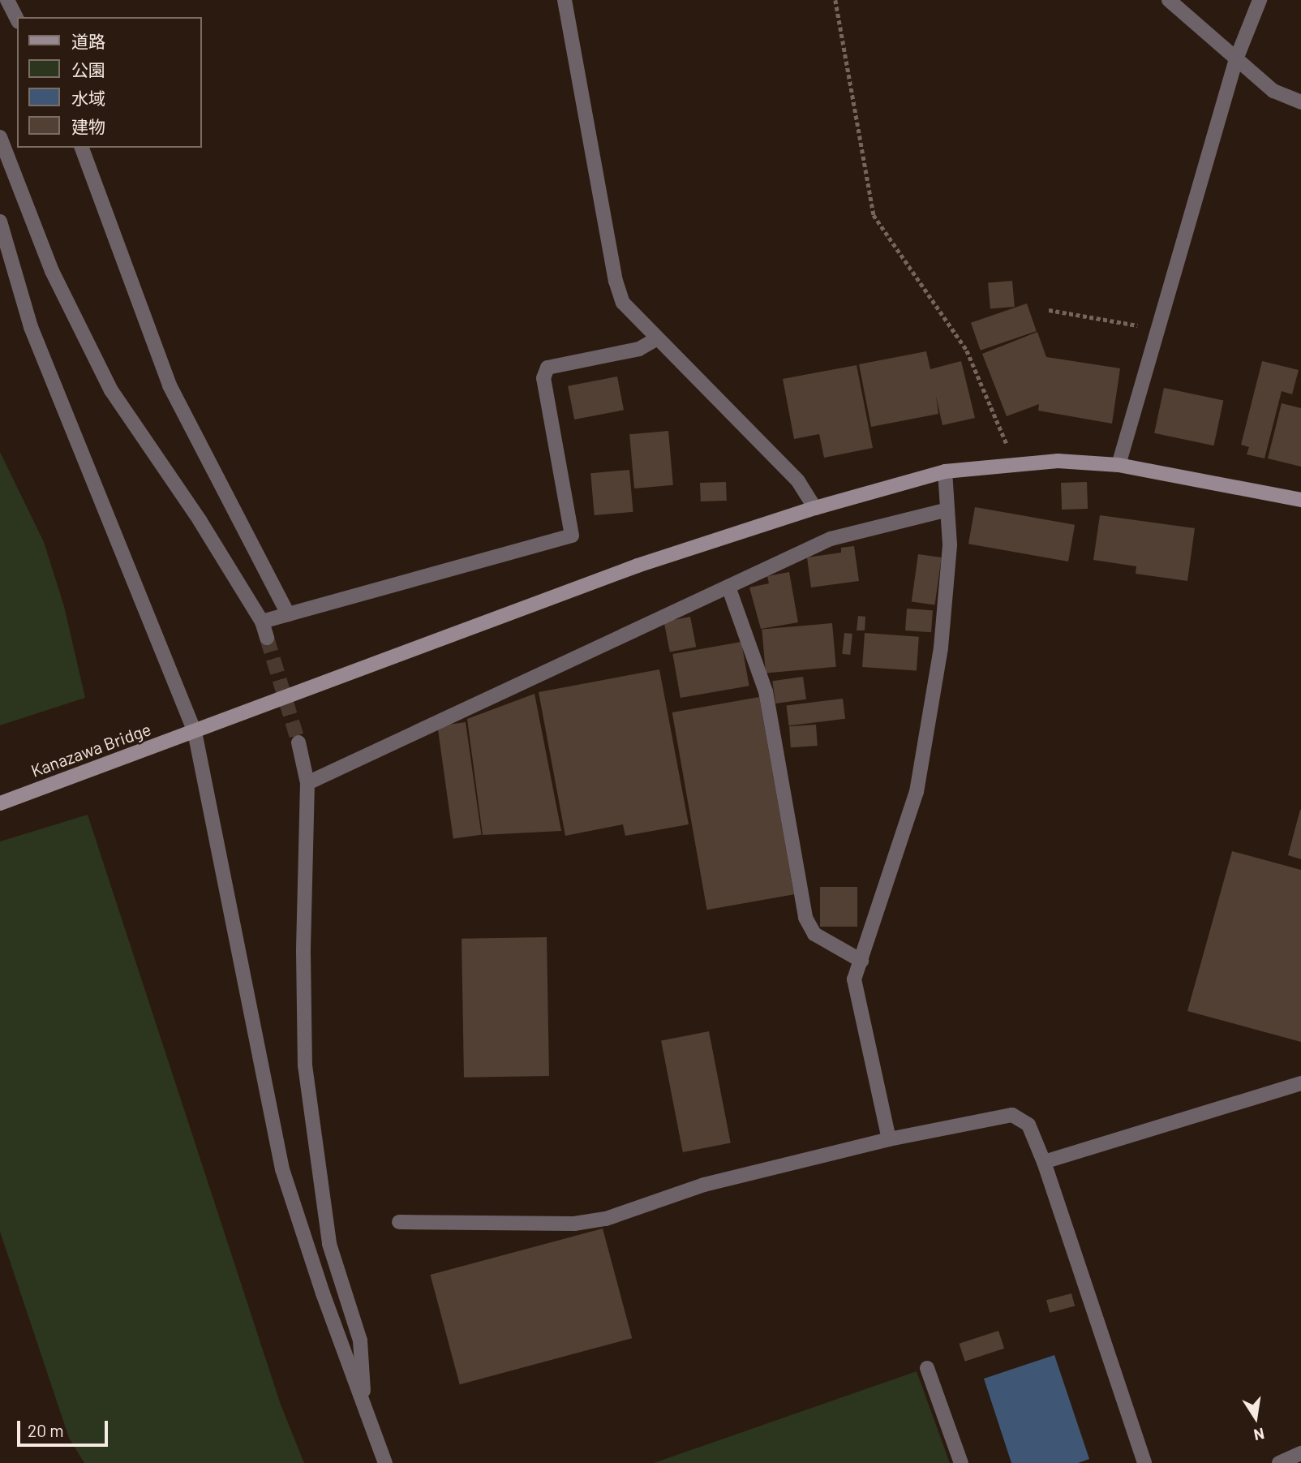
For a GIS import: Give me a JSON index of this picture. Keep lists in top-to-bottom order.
{
  "streets": {
    "main road": ["Kanazawa Bridge"]
  },
  "legend": [
    "道路",
    "公園",
    "水域",
    "建物"
  ],
  "scale_bar": "20 m",
  "north": "bottom"
}
